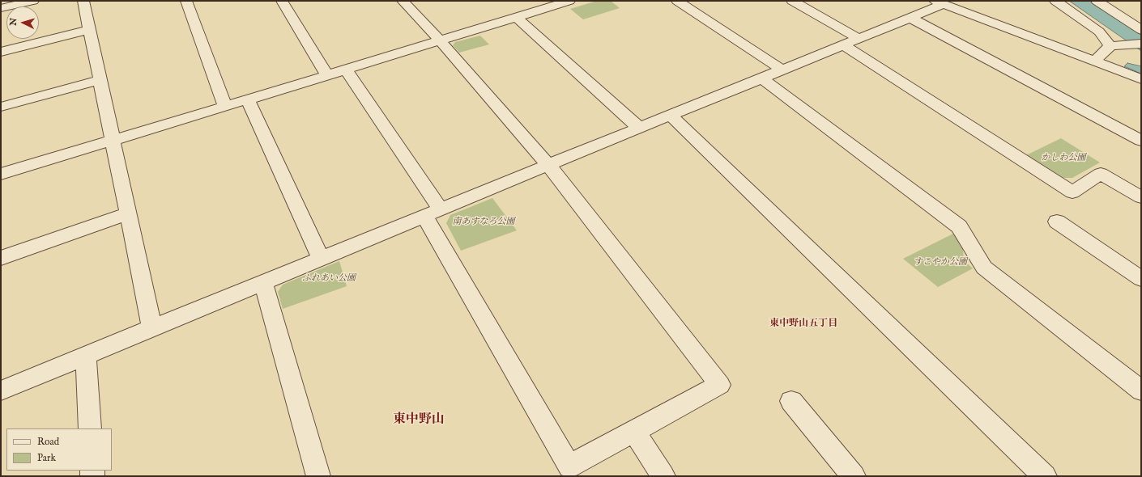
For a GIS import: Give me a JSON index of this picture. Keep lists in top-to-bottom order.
{
  "districts": ["東中野山五丁目", "東中野山"],
  "parks": [
    "かしわ公園",
    "南あすなろ公園",
    "すこやか公園",
    "ふれあい公園"
  ],
  "legend": ["Road", "Park"],
  "north": "left"
}
